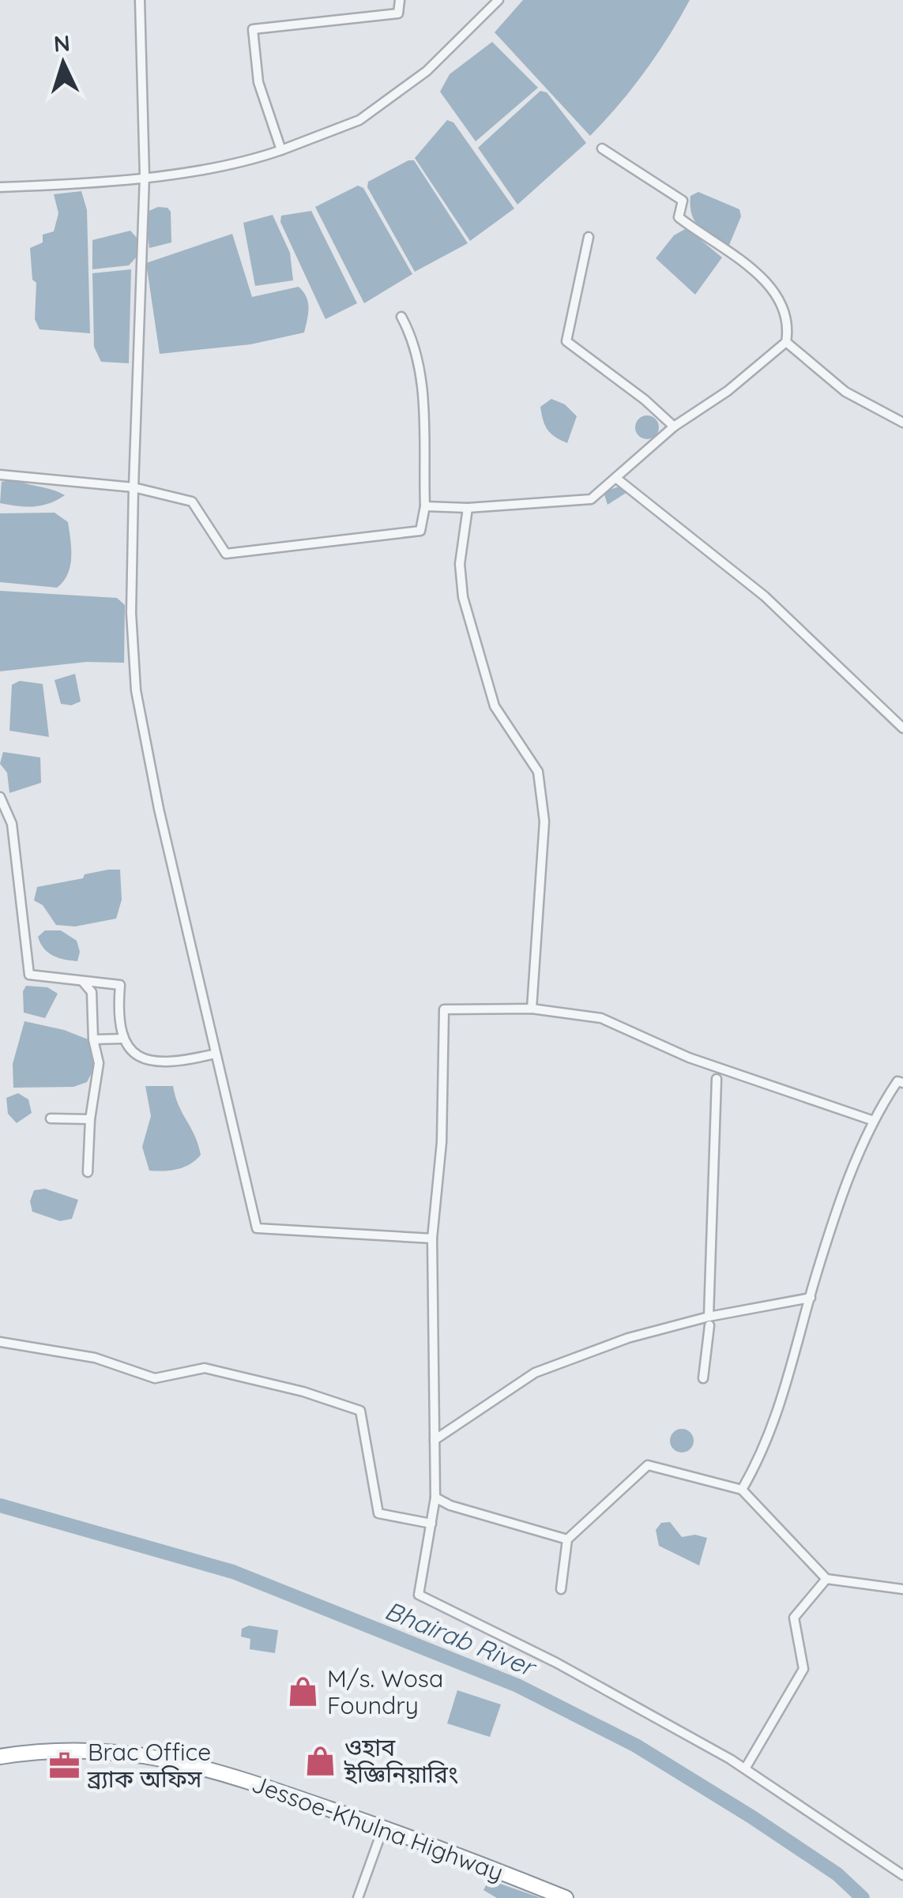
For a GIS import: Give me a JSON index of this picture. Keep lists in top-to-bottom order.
{
  "streets": {
    "highway": ["Jessoe-Khulna Highway"]
  },
  "water": ["Bhairab River"],
  "places": {
    "shop": ["M/s. Wosa Foundry", "ওহাব ইজ্ঞিনিয়ারিং"],
    "office": ["Brac Office ব্র্যাক অফিস"]
  },
  "north": "top"
}
